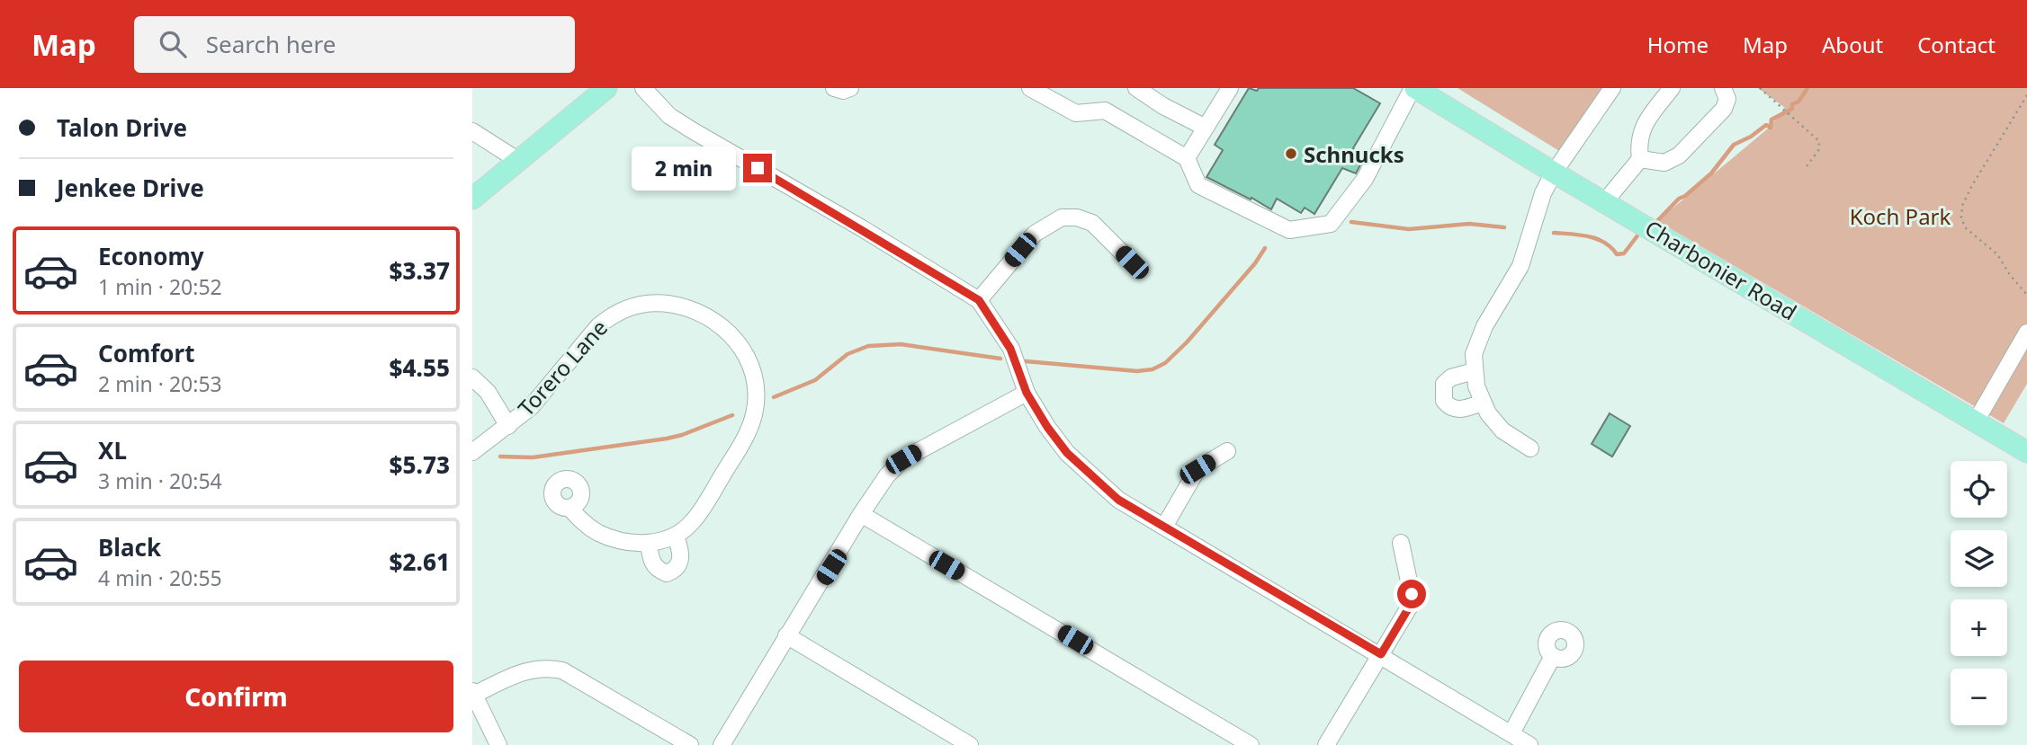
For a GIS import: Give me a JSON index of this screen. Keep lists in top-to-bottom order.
{
  "streets": {
    "main road": ["Charbonier Road"],
    "street": ["Torero Lane"]
  },
  "parks": ["Koch Park"],
  "places": ["Schnucks"],
  "page": {
    "header": "Map",
    "search": "Search here",
    "nav": [
      "Home",
      "Map",
      "About",
      "Contact"
    ],
    "banner": ["Talon Drive", "Jenkee Drive"],
    "bubble": "2 min",
    "list": [
      {
        "name": "Economy",
        "note": "1 min · 20:52",
        "value": "$3.37"
      },
      {
        "name": "Comfort",
        "note": "2 min · 20:53",
        "value": "$4.55"
      },
      {
        "name": "XL",
        "note": "3 min · 20:54",
        "value": "$5.73"
      },
      {
        "name": "Black",
        "note": "4 min · 20:55",
        "value": "$2.61"
      }
    ],
    "map_buttons": ["+", "−"],
    "buttons": "Confirm"
  }
}
